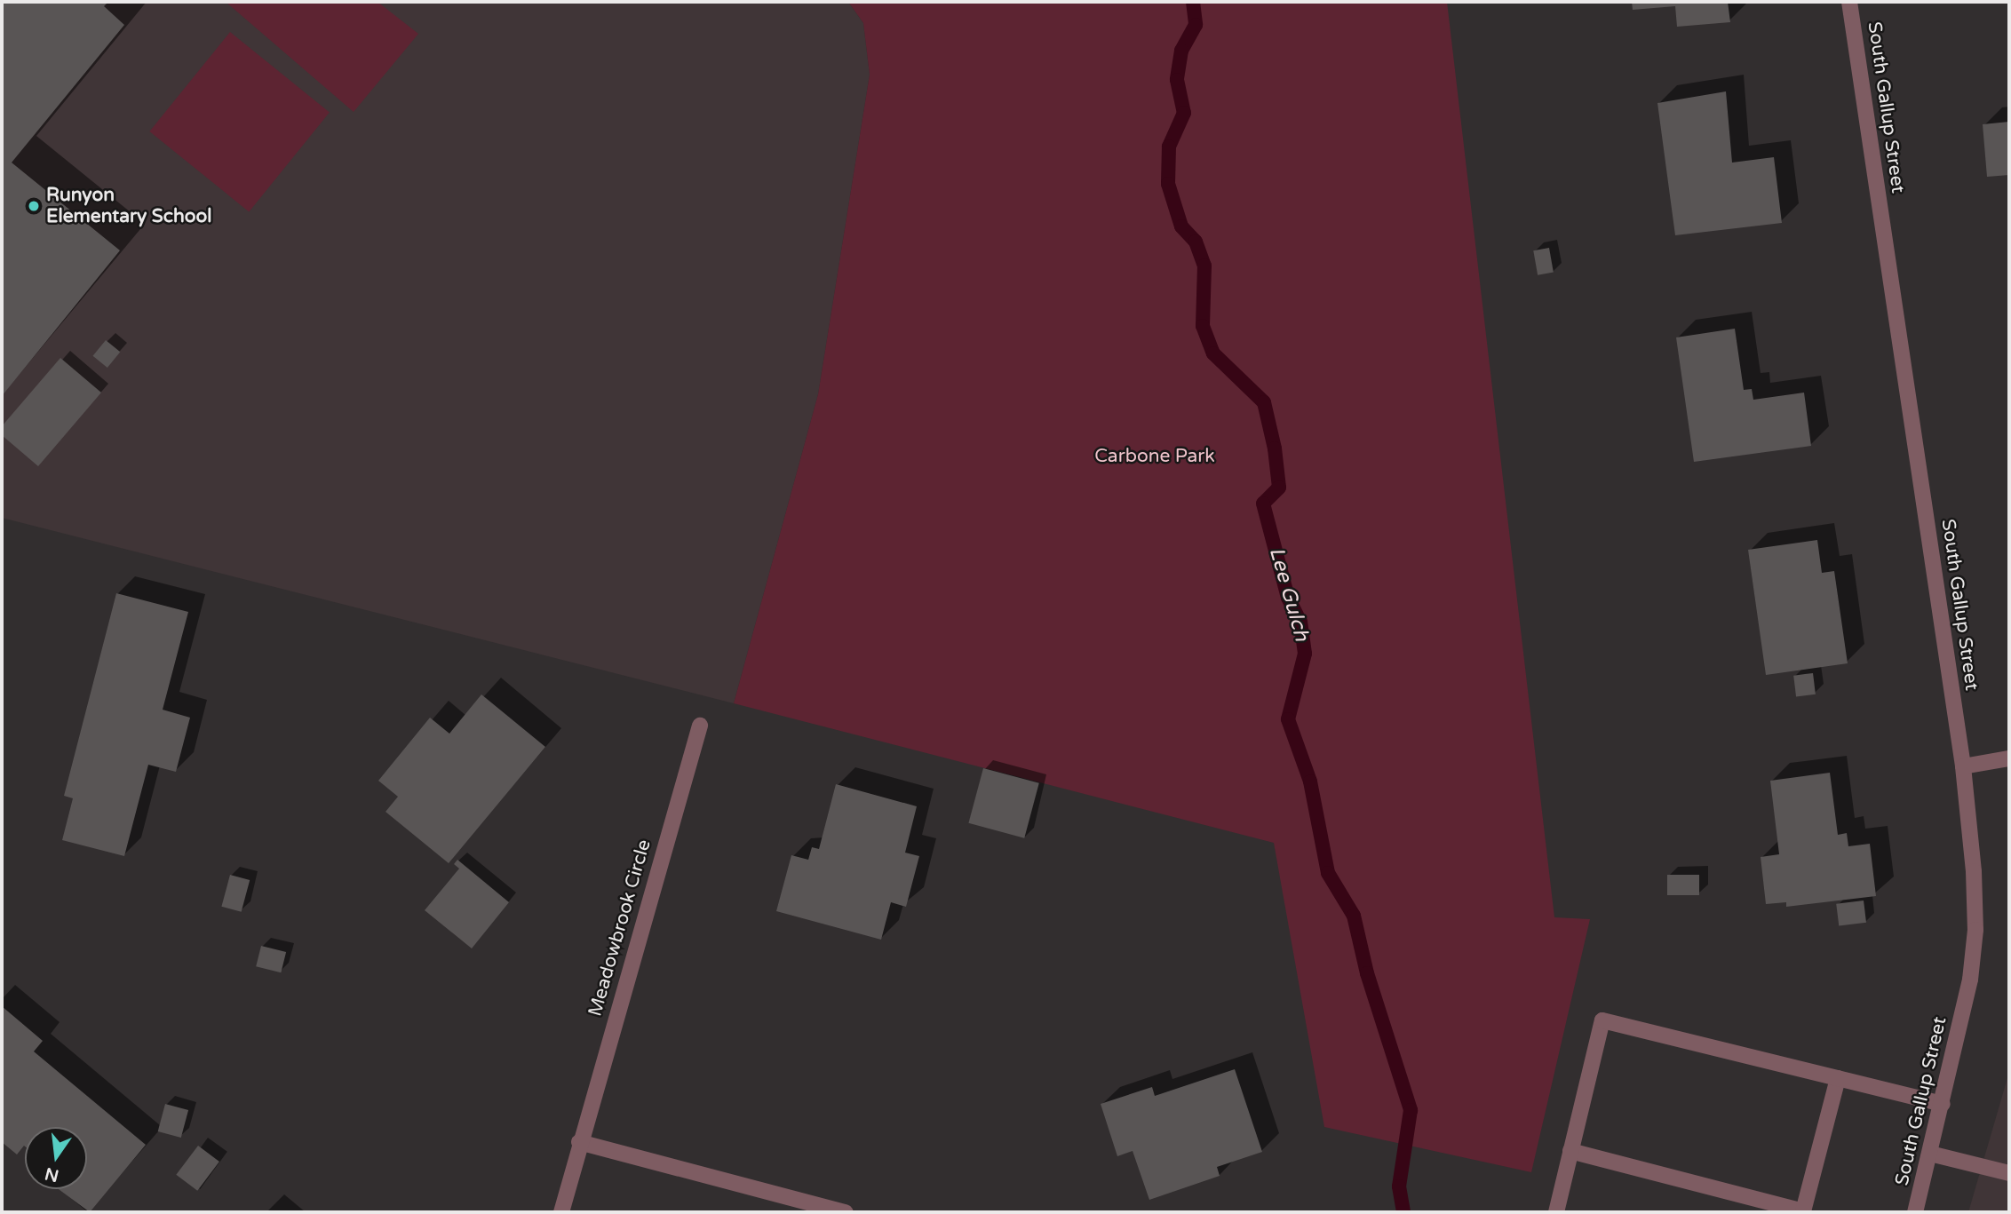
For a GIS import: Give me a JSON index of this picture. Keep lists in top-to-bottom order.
{
  "streets": {
    "street": ["South Gallup Street", "Meadowbrook Circle"]
  },
  "water": ["Lee Gulch"],
  "parks": ["Carbone Park"],
  "places": ["Runyon Elementary School"],
  "north": "bottom"
}
